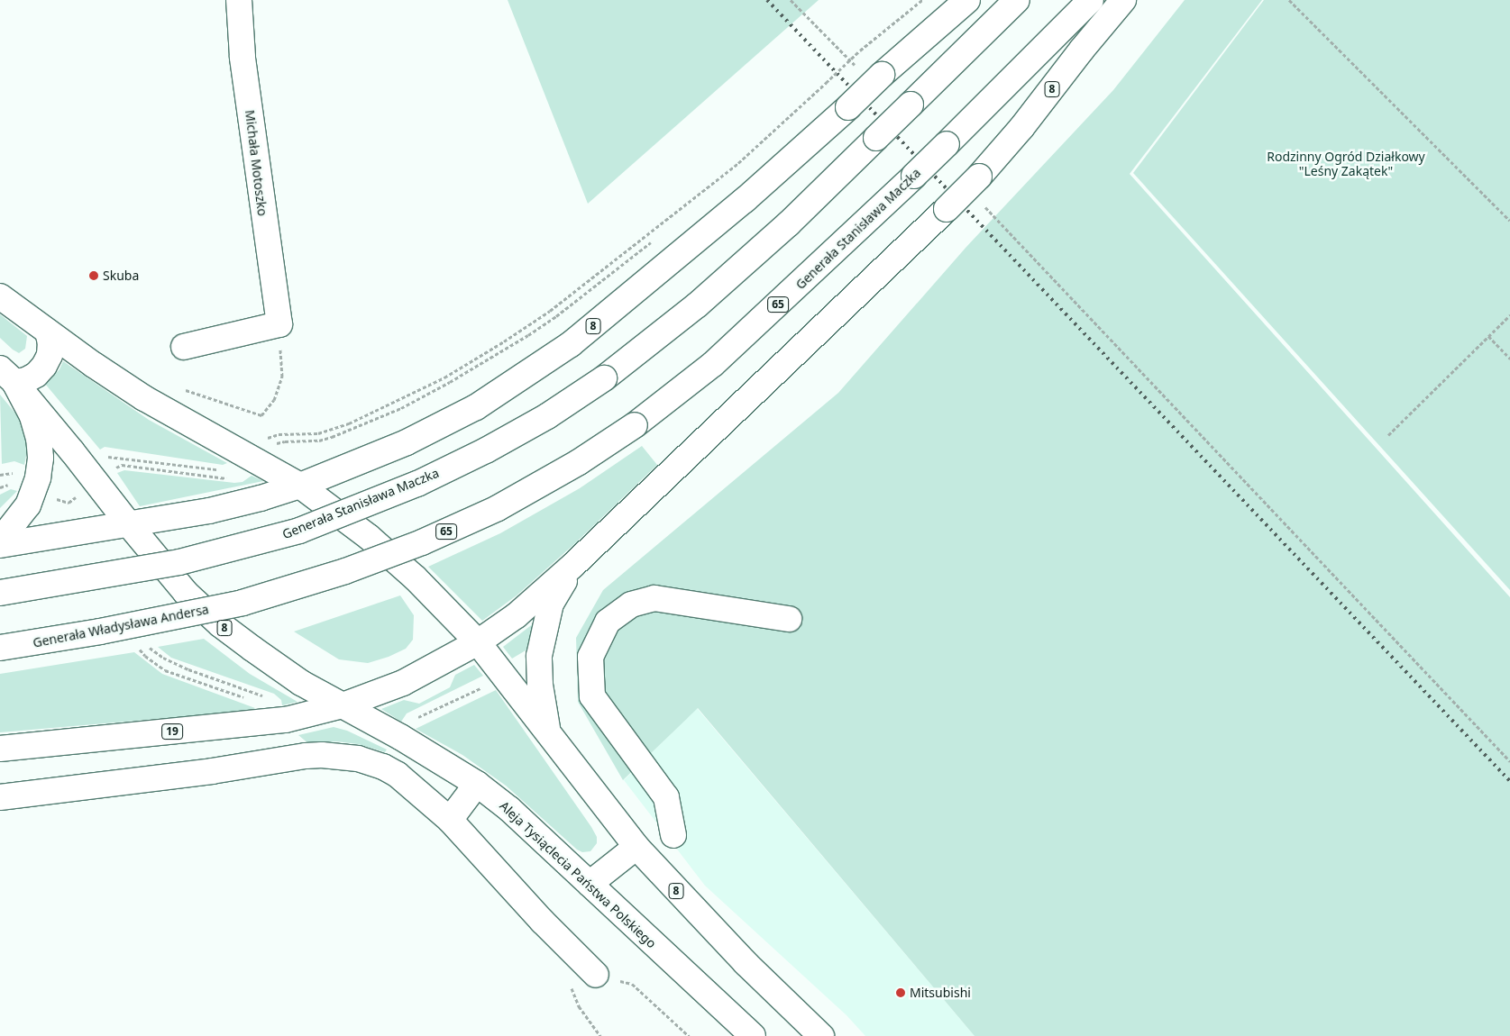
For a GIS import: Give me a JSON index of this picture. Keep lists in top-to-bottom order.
{
  "streets": {
    "main road": [
      "8",
      "Michała Motoszko",
      "Generała Stanisława Maczka",
      "65",
      "Generała Władysława Andersa",
      "19",
      "Aleja Tysiąclecia Państwa Polskiego"
    ]
  },
  "crossings": [
    ["8", "19"],
    ["8", "Aleja Tysiąclecia Państwa Polskiego"],
    ["Generała Stanisława Maczka", "Generała Władysława Andersa"],
    ["19", "Aleja Tysiąclecia Państwa Polskiego"]
  ],
  "parks": ["Rodzinny Ogród Działkowy \"Leśny Zakątek\""],
  "places": ["Skuba", "Mitsubishi"]
}
